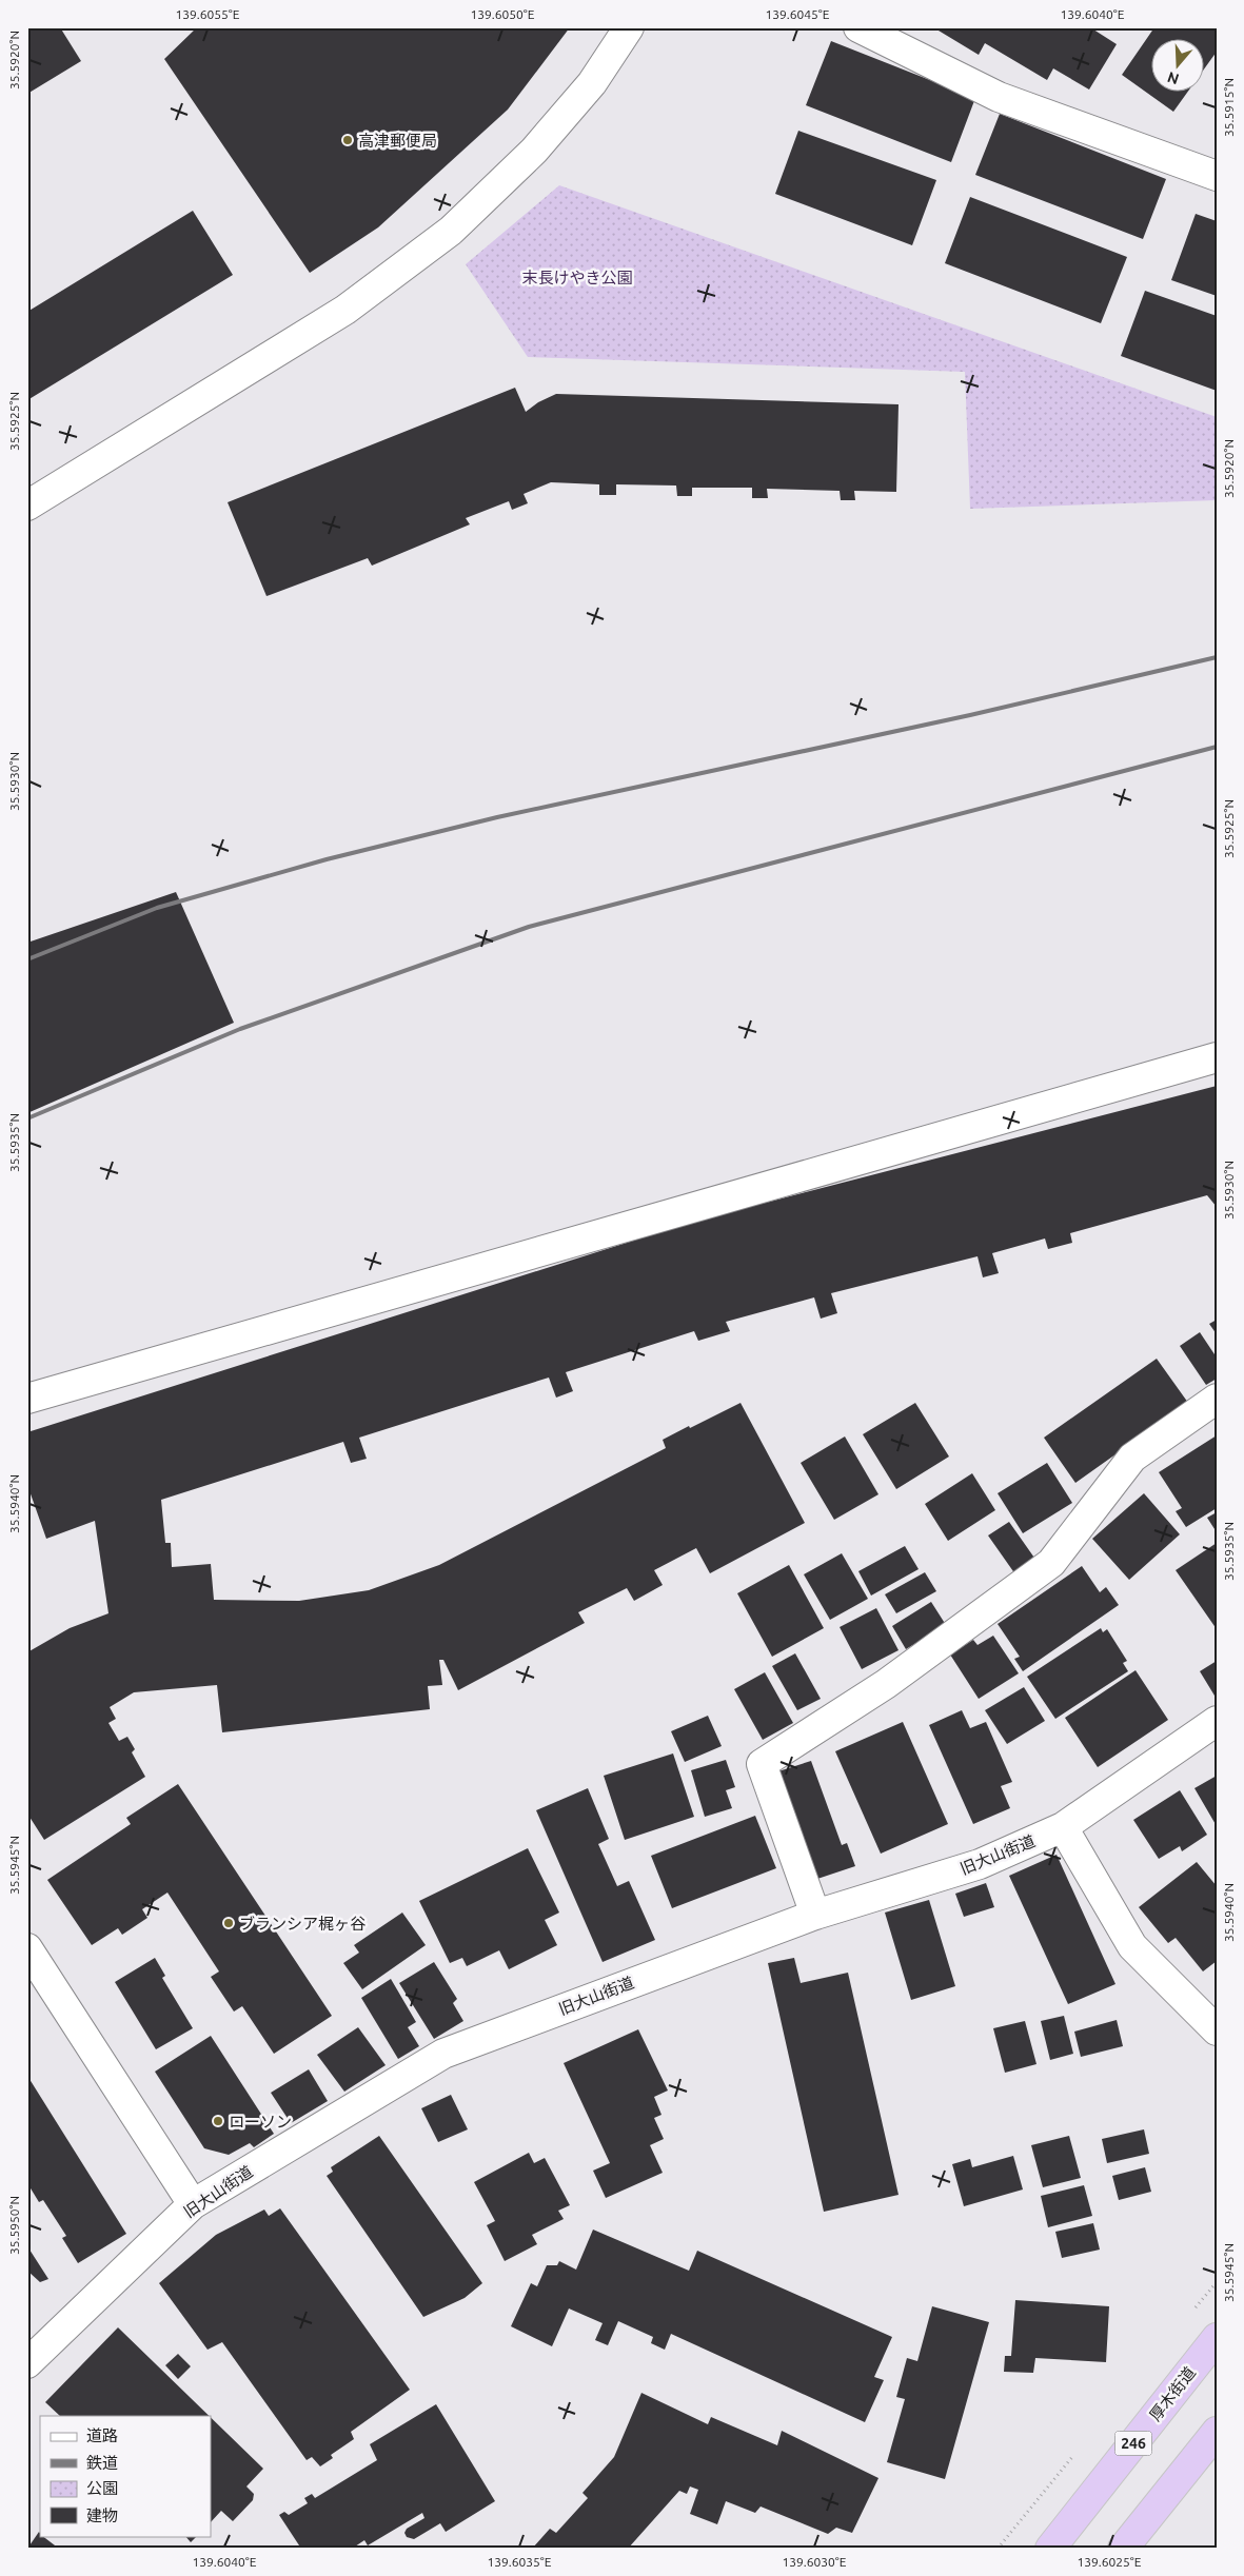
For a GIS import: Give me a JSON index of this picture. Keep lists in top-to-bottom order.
{
  "streets": {
    "highway": ["厚木街道", "246"],
    "street": ["旧大山街道"]
  },
  "parks": ["末長けやき公園"],
  "places": ["高津郵便局", "ブランシア梶ヶ谷", "ローソン"],
  "legend": [
    "道路",
    "鉄道",
    "公園",
    "建物"
  ],
  "north": "bottom",
  "coordinates": [
    "139.6055°E",
    "139.6050°E",
    "139.6045°E",
    "139.6040°E",
    "35.5920°N",
    "35.5915°N",
    "35.5925°N",
    "35.5930°N",
    "35.5935°N",
    "35.5940°N",
    "35.5945°N",
    "35.5950°N",
    "139.6035°E",
    "139.6030°E",
    "139.6025°E"
  ]
}
